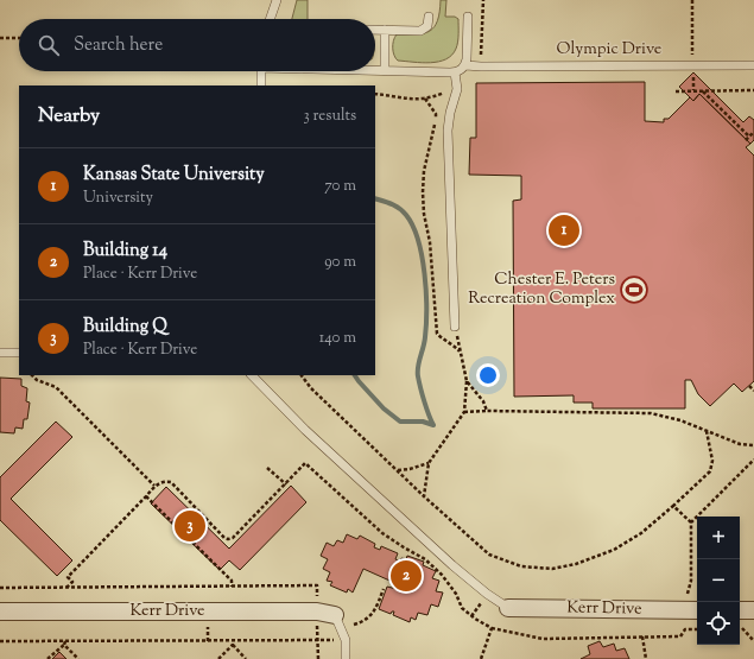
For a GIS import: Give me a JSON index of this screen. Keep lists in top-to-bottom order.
{
  "streets": {
    "street": ["Kerr Drive"],
    "lane": ["Olympic Drive"]
  },
  "places": {
    "sports": ["Chester E. Peters Recreation Complex"]
  },
  "page": {
    "search": "Search here",
    "heading": ["Nearby", "3 results"],
    "list": [
      {
        "mark": "1",
        "name": "Kansas State University",
        "note": "University",
        "value": "70 m"
      },
      {
        "mark": "2",
        "name": "Building 14",
        "note": "Place · Kerr Drive",
        "value": "90 m"
      },
      {
        "mark": "3",
        "name": "Building Q",
        "note": "Place · Kerr Drive",
        "value": "140 m"
      }
    ],
    "pins": ["1", "3", "2"],
    "map_buttons": ["+", "−"]
  }
}
